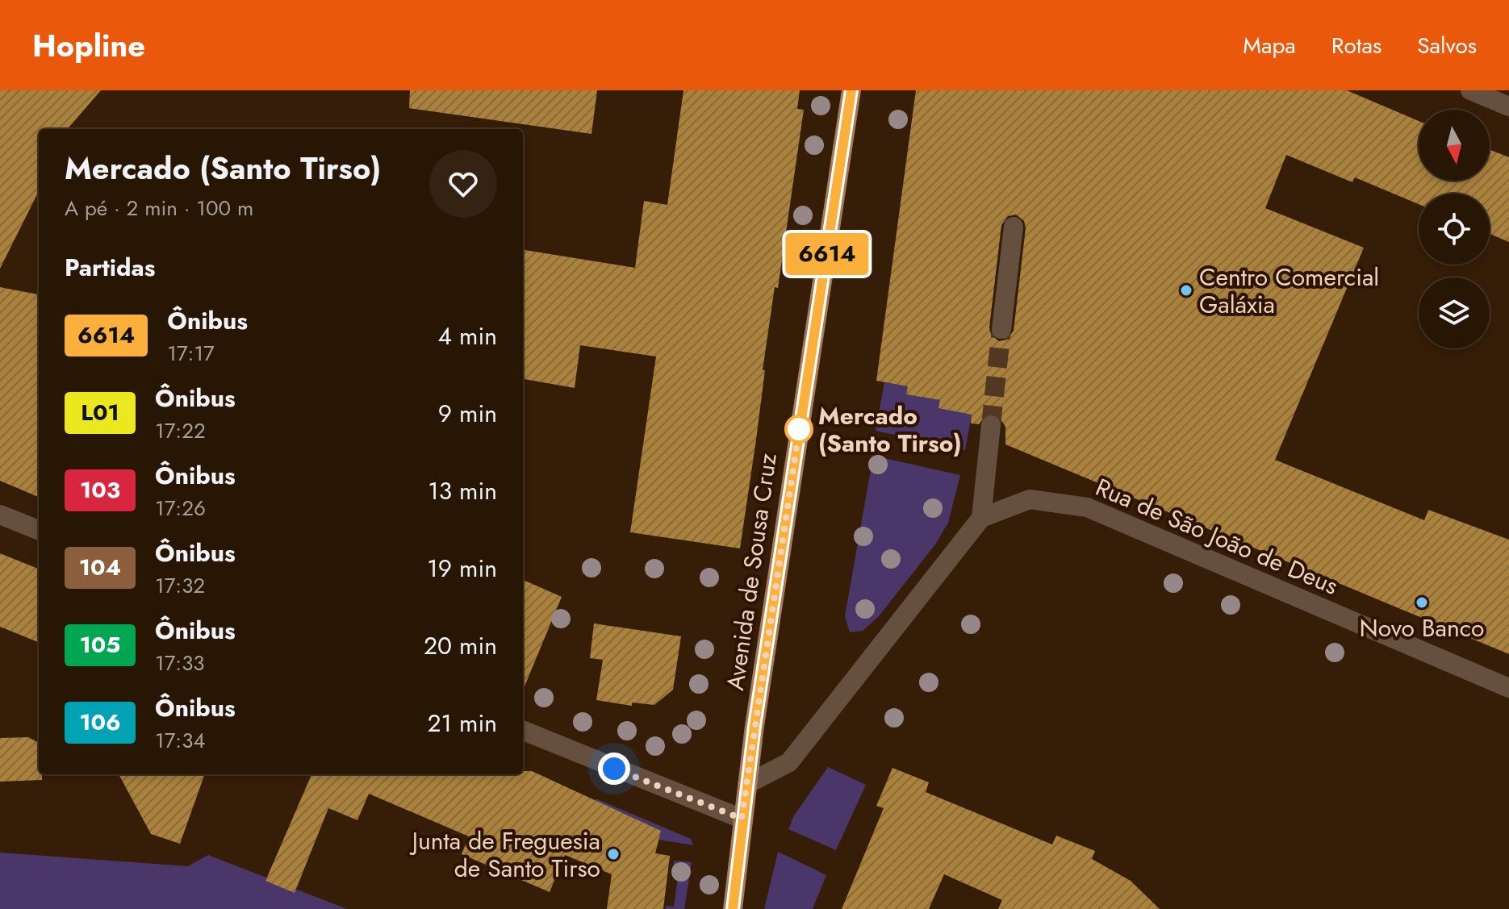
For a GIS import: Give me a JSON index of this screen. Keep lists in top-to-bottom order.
{
  "streets": {
    "main road": ["Avenida de Sousa Cruz"],
    "street": ["Rua de São João de Deus"]
  },
  "places": [
    "Centro Comercial Galáxia",
    "Mercado (Santo Tirso)",
    "Novo Banco",
    "Junta de Freguesia de Santo Tirso"
  ],
  "lines": ["bus line 6614"],
  "north": "bottom",
  "page": {
    "header": "Hopline",
    "nav": ["Mapa", "Rotas", "Salvos"],
    "on_map": "6614",
    "heading": [
      ["Mercado (Santo Tirso)", "A pé · 2 min · 100 m"],
      "Partidas"
    ],
    "list": [
      {
        "mark": "6614",
        "name": "Ônibus",
        "note": "17:17",
        "value": "4 min"
      },
      {
        "mark": "L01",
        "name": "Ônibus",
        "note": "17:22",
        "value": "9 min"
      },
      {
        "mark": "103",
        "name": "Ônibus",
        "note": "17:26",
        "value": "13 min"
      },
      {
        "mark": "104",
        "name": "Ônibus",
        "note": "17:32",
        "value": "19 min"
      },
      {
        "mark": "105",
        "name": "Ônibus",
        "note": "17:33",
        "value": "20 min"
      },
      {
        "mark": "106",
        "name": "Ônibus",
        "note": "17:34",
        "value": "21 min"
      }
    ]
  }
}
